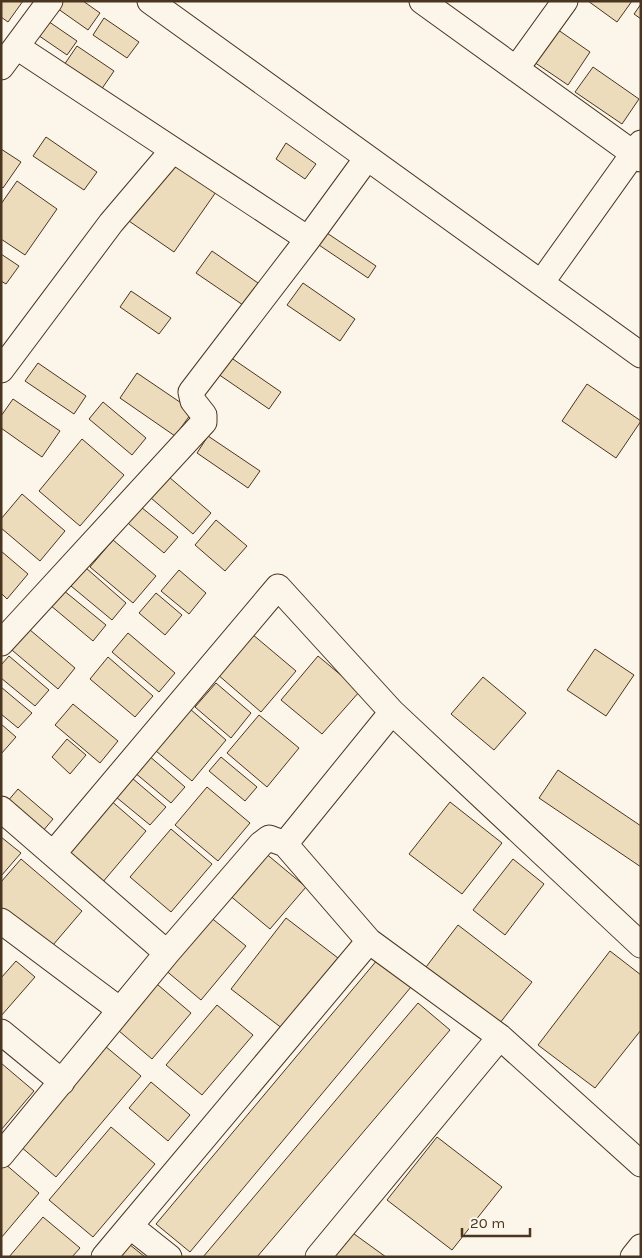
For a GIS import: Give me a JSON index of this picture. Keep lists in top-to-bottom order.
{
  "scale_bar": "20 m"
}
